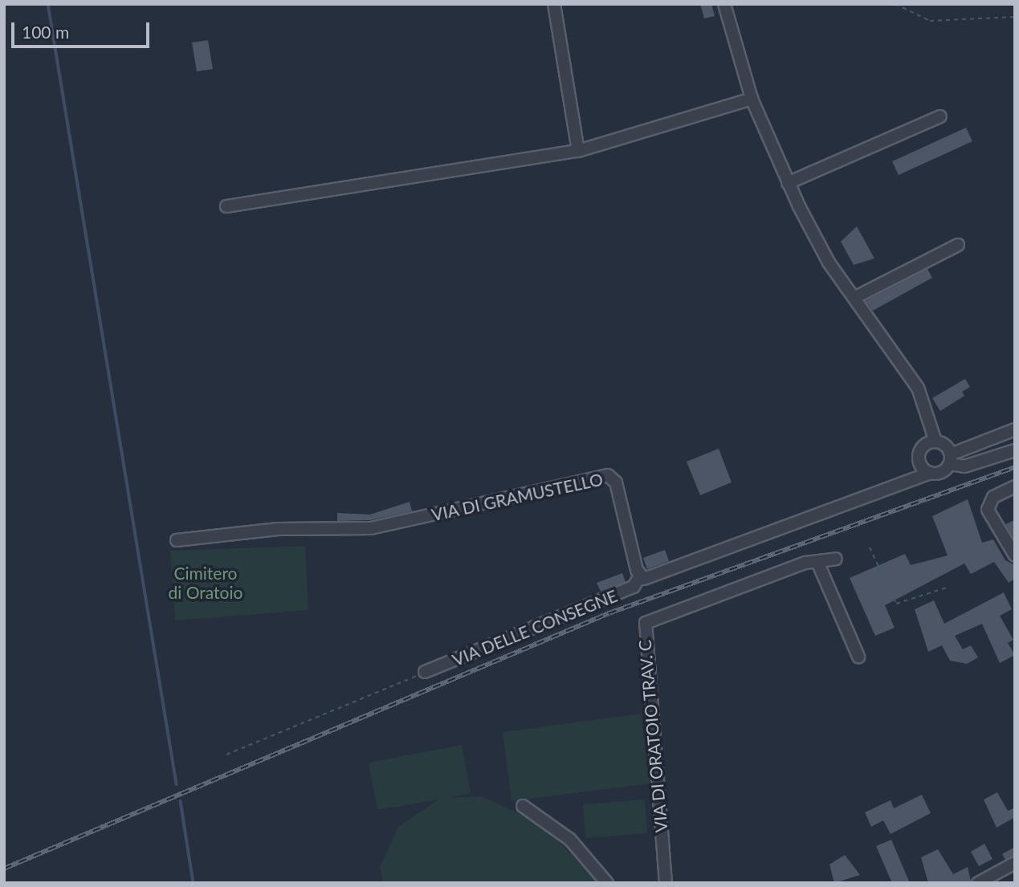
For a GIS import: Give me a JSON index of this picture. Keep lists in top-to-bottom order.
{
  "streets": {
    "street": ["VIA DI GRAMUSTELLO", "VIA DELLE CONSEGNE", "VIA DI ORATOIO TRAV. C"]
  },
  "crossings": [
    ["VIA DI GRAMUSTELLO", "VIA DELLE CONSEGNE"]
  ],
  "parks": ["Cimitero di Oratoio"],
  "scale_bar": "100 m"
}
